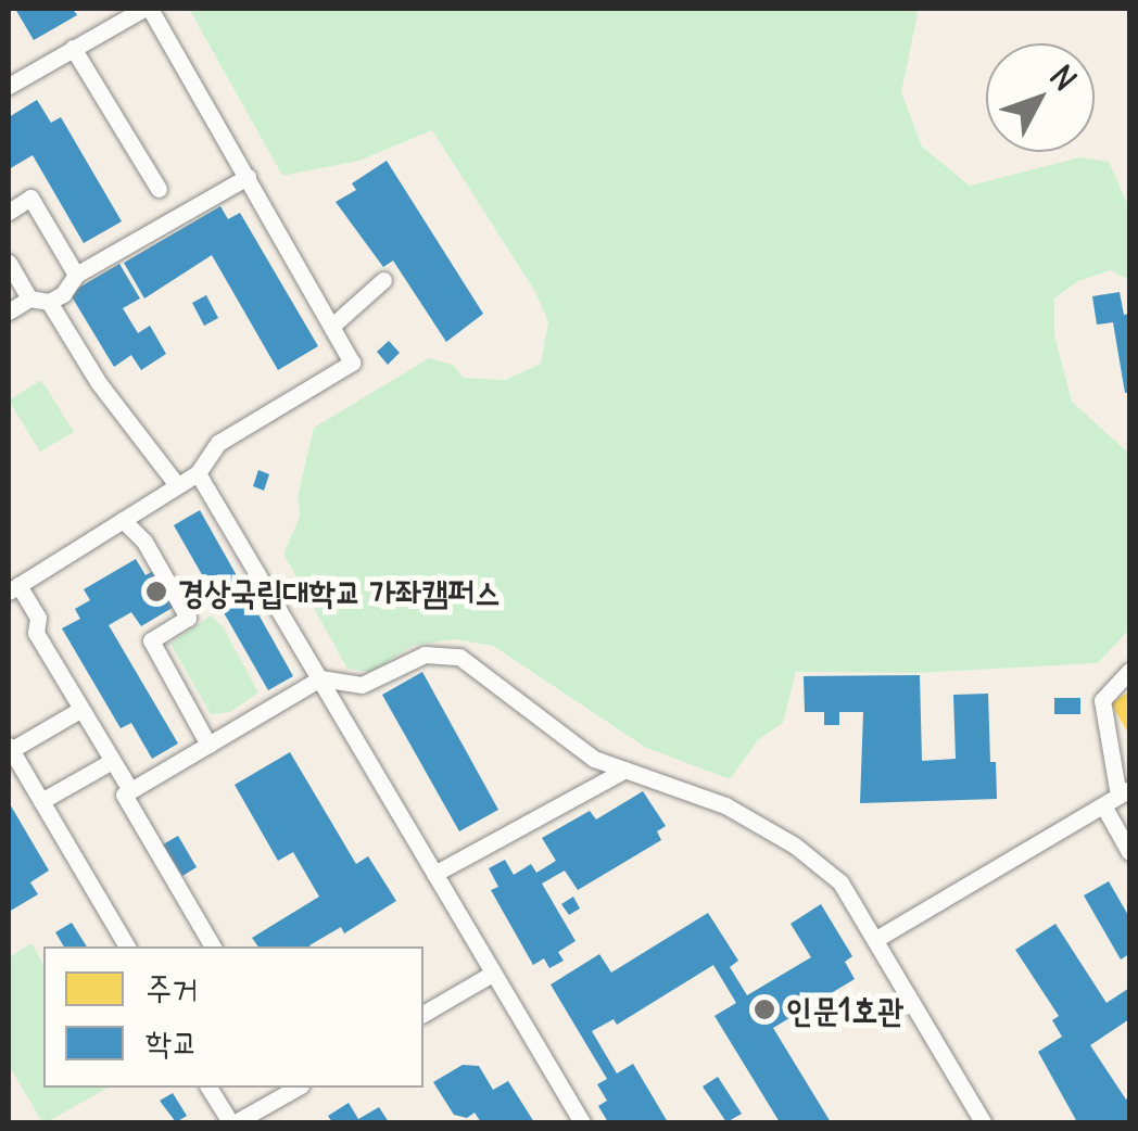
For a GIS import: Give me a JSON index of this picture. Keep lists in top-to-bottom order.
{
  "places": ["경상국립대학교 가좌캠퍼스", "인문1호관"],
  "legend": ["주거", "학교"],
  "north": "top right"
}
